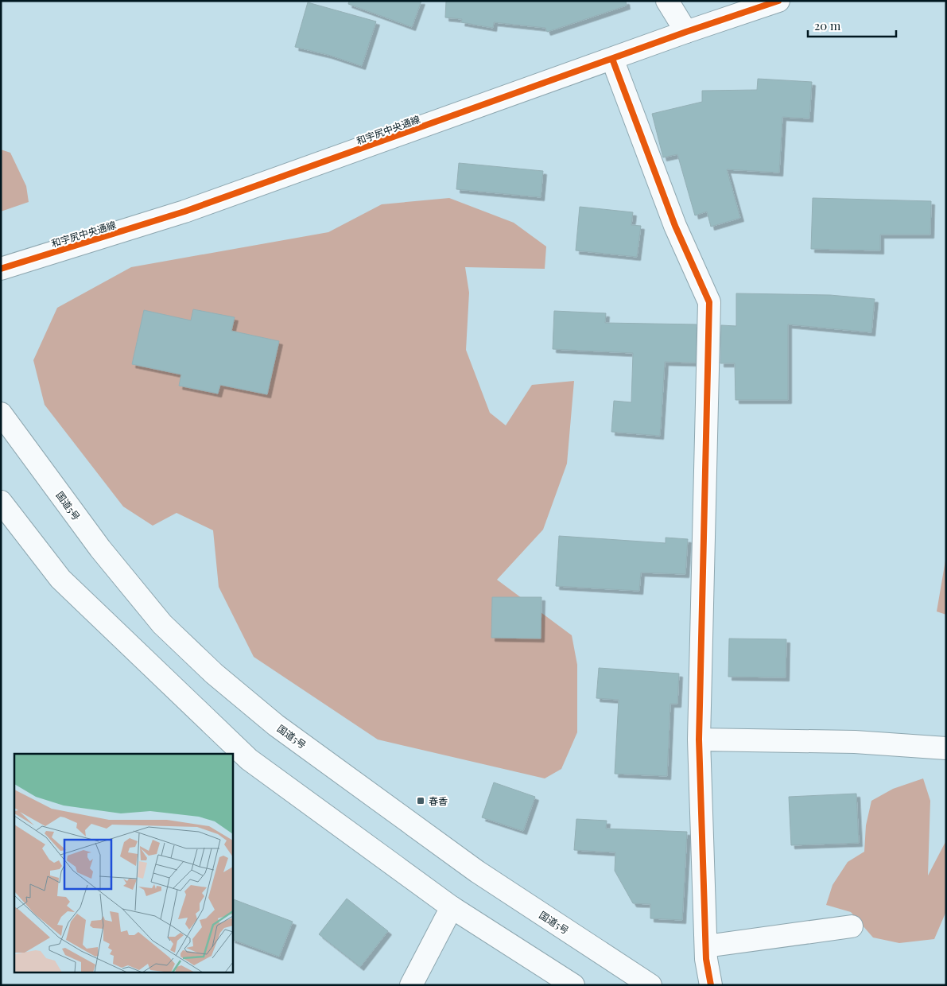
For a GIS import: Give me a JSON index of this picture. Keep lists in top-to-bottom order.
{
  "streets": {
    "main road": ["和宇尻中央通線", "国道5号"]
  },
  "places": {
    "transit": ["春香"]
  },
  "scale_bar": "20 m"
}
